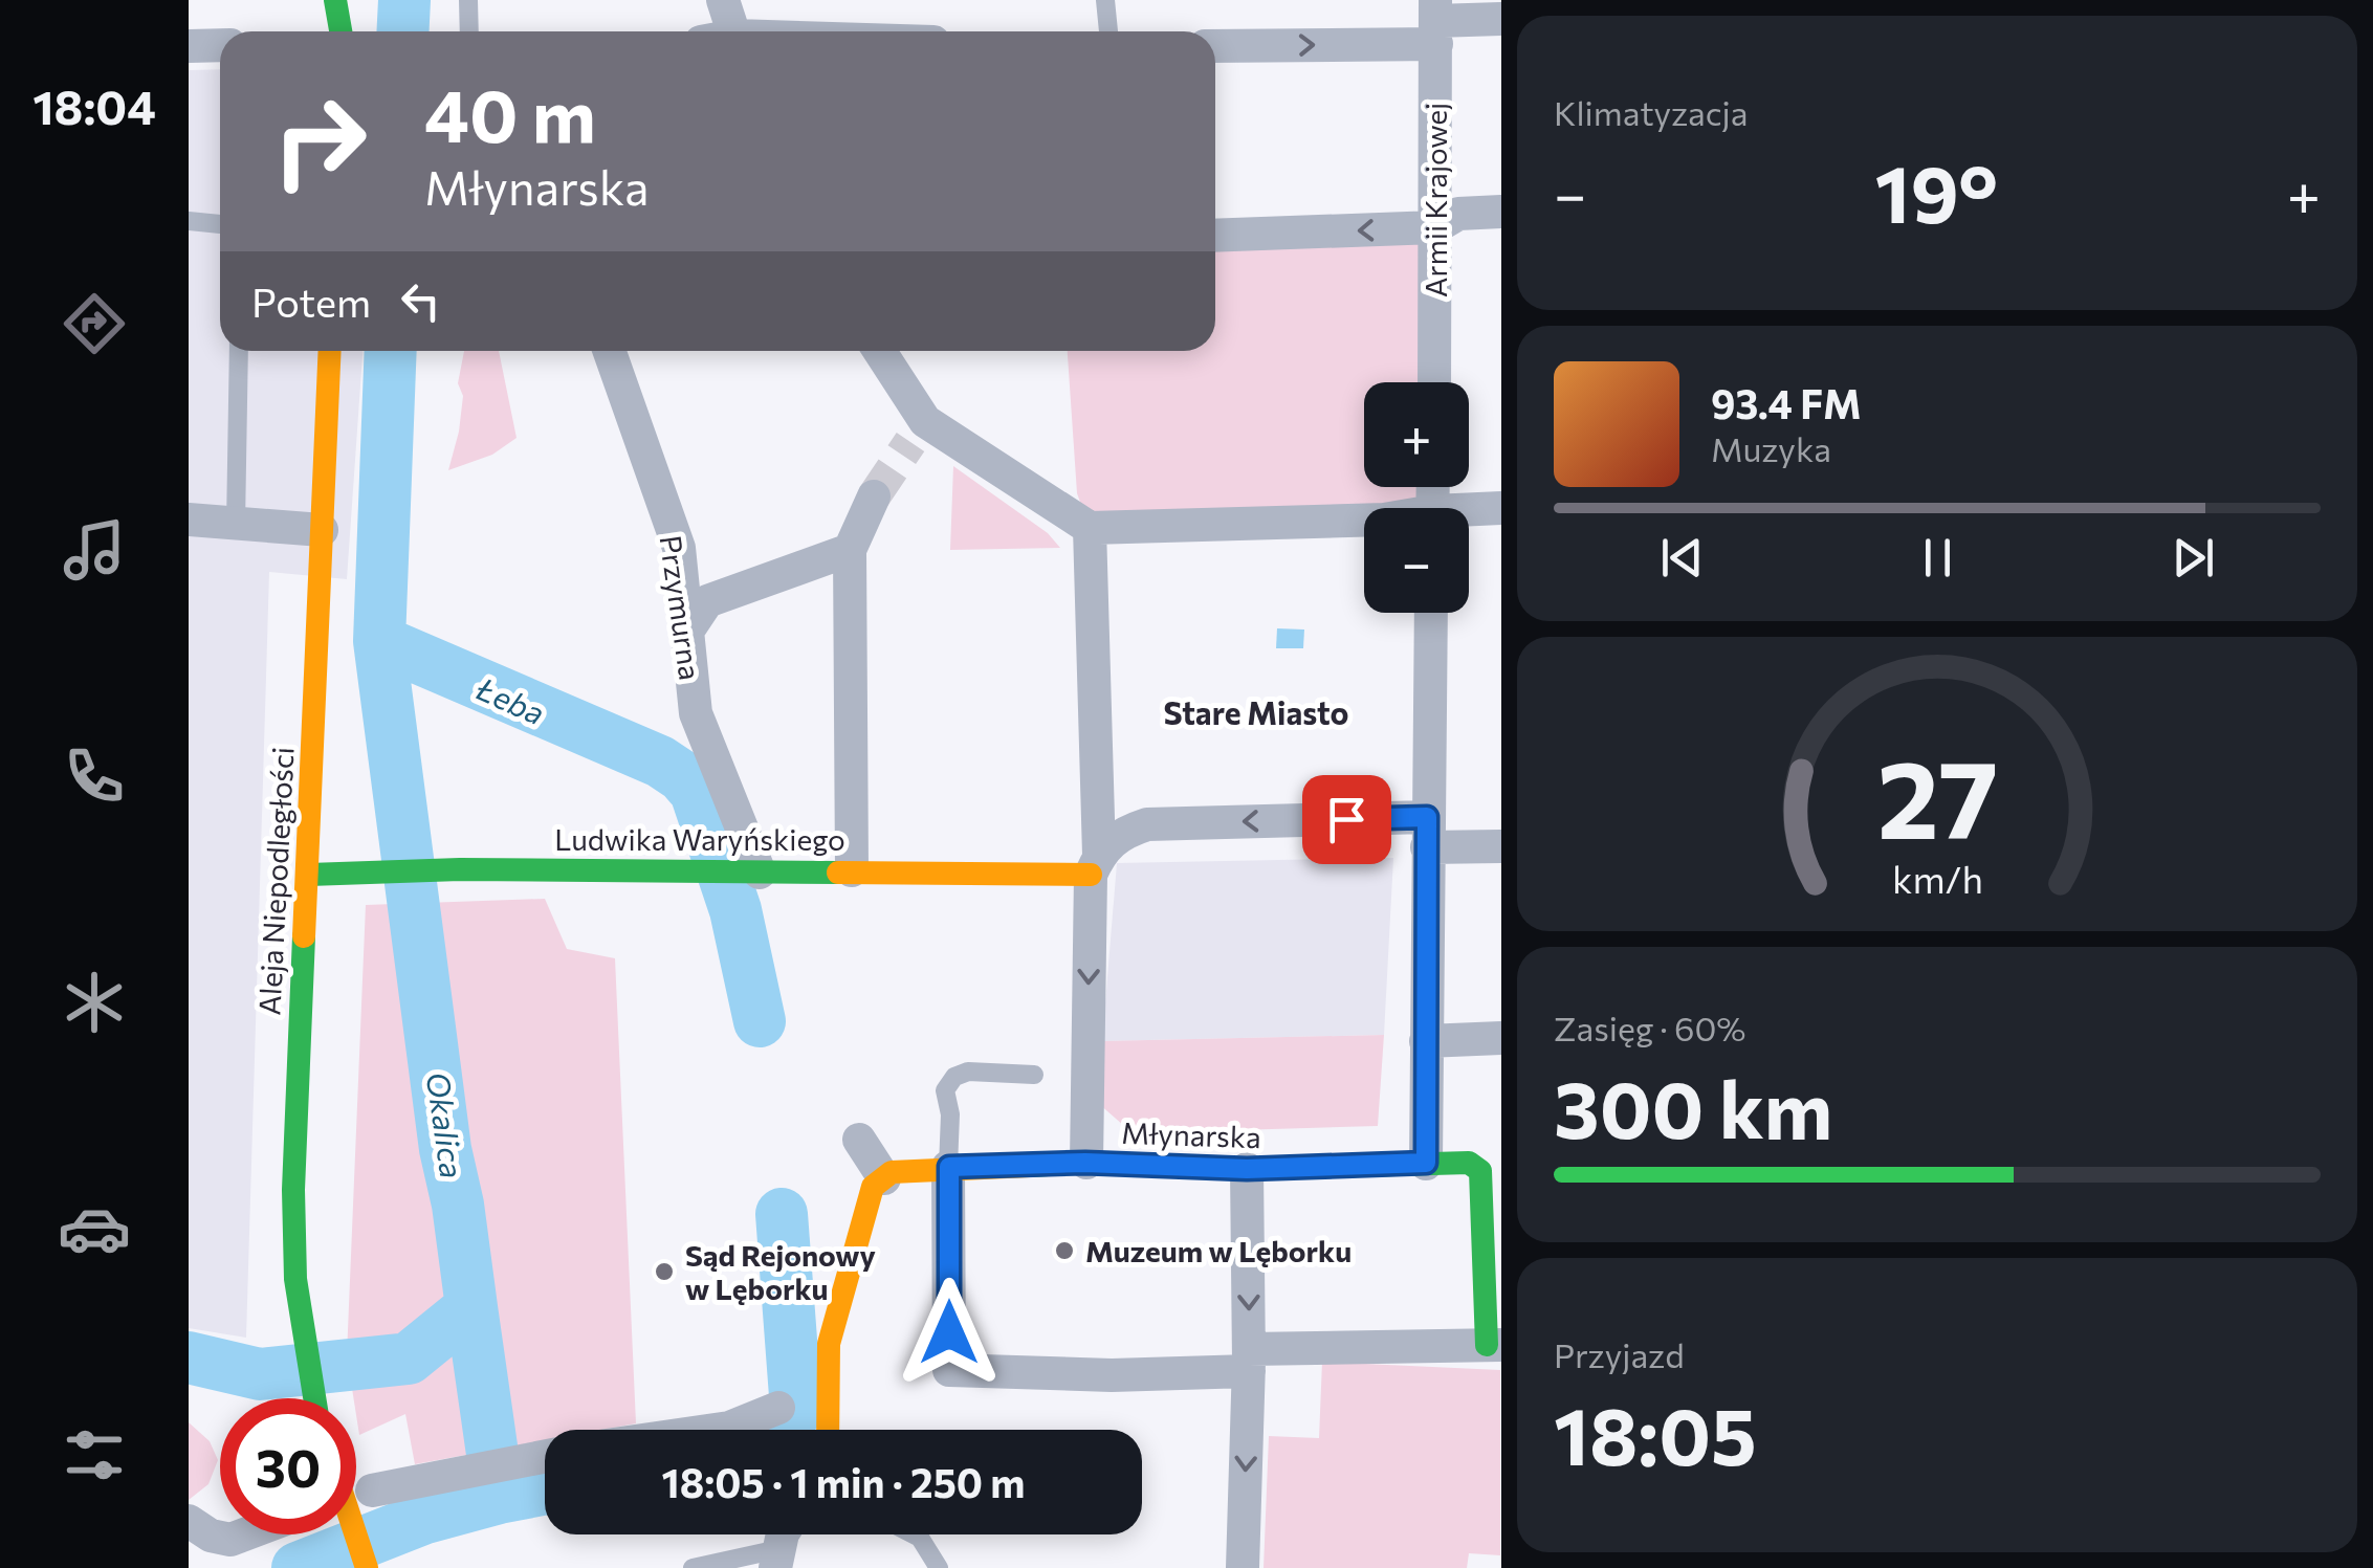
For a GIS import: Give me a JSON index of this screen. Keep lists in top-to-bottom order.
{
  "streets": {
    "street": [
      "Armii Krajowej",
      "Przymurna",
      "Ludwika Waryńskiego",
      "Aleja Niepodległości",
      "Młynarska"
    ]
  },
  "crossings": [
    ["Przymurna", "Ludwika Waryńskiego"],
    ["Ludwika Waryńskiego", "Aleja Niepodległości"]
  ],
  "districts": ["Stare Miasto"],
  "water": ["Łeba", "Okalica"],
  "places": ["Muzeum w Lęborku", "Sąd Rejonowy w Lęborku"],
  "page": {
    "tabs": "18:04",
    "tile": [
      "Klimatyzacja",
      ["Zasięg · 60%", "300 km"],
      ["Przyjazd", "18:05"]
    ],
    "turn": ["40 m", "Młynarska"],
    "heat": ["−", "19°", "+"],
    "then": "Potem",
    "song": ["93.4 FM", "Muzyka"],
    "map_buttons": ["+", "−"],
    "limit": "30",
    "trip": "18:05 · 1 min · 250 m",
    "gauge": ["27", "km/h"]
  }
}
